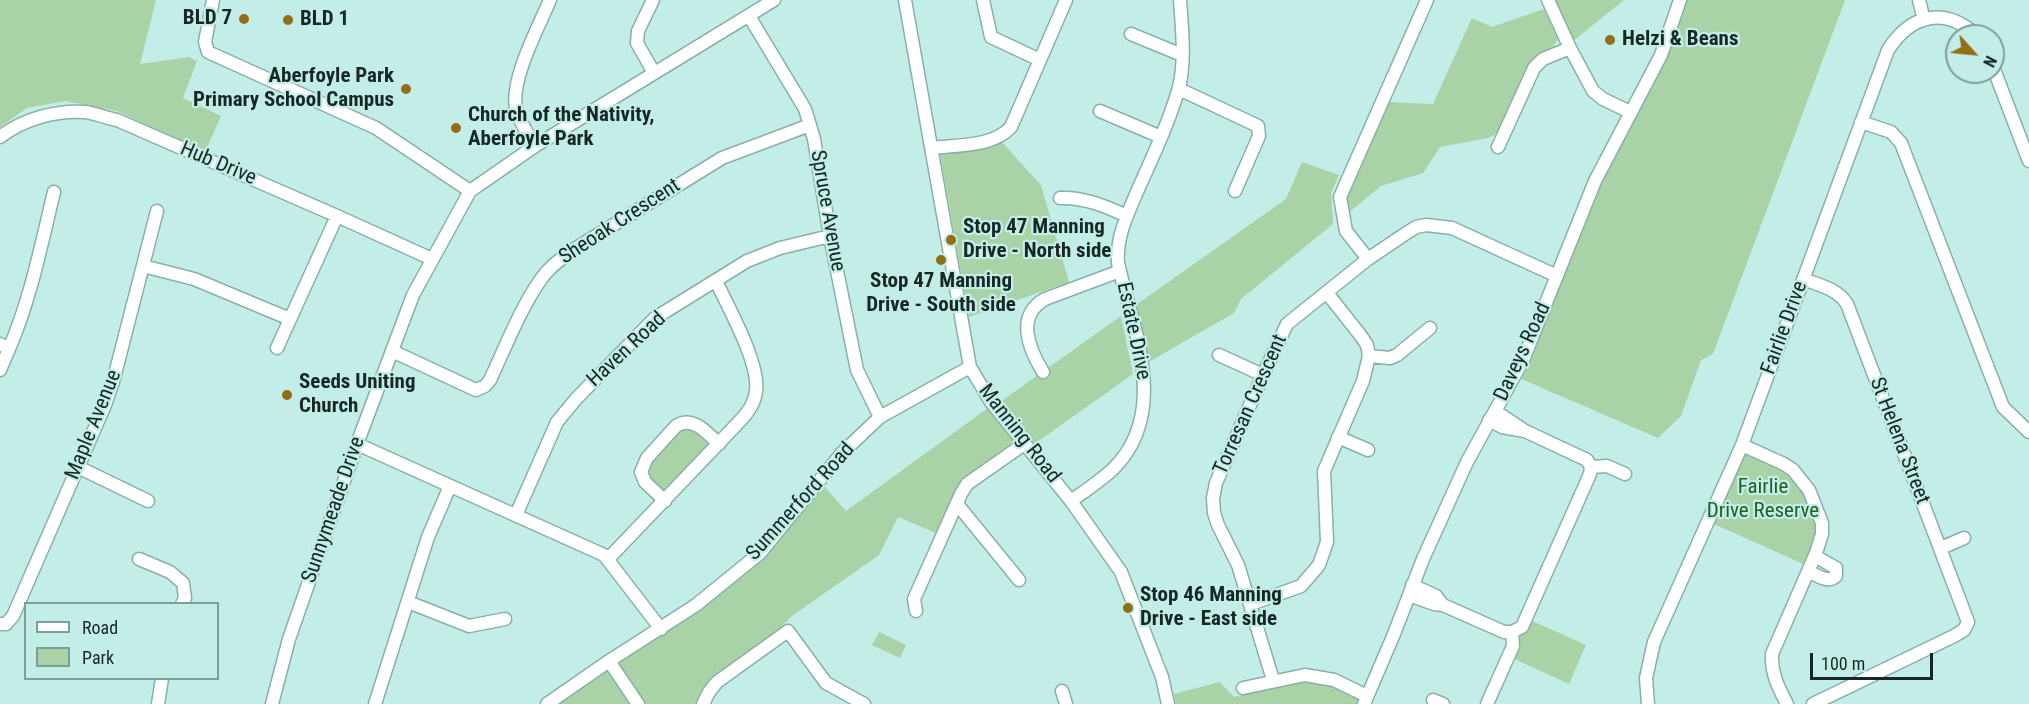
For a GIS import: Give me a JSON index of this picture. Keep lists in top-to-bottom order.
{
  "streets": {
    "street": [
      "Hub Drive",
      "Spruce Avenue",
      "Sheoak Crescent",
      "Fairlie Drive",
      "Estate Drive",
      "Haven Road",
      "Daveys Road",
      "Torresan Crescent",
      "Maple Avenue",
      "Manning Road",
      "St Helena Street",
      "Summerford Road",
      "Sunnymeade Drive"
    ]
  },
  "crossings": [
    ["Hub Drive", "Sunnymeade Drive"],
    ["Spruce Avenue", "Sheoak Crescent"],
    ["Spruce Avenue", "Haven Road"],
    ["Spruce Avenue", "Summerford Road"],
    ["Spruce Avenue", "Sunnymeade Drive"],
    ["Sheoak Crescent", "Sunnymeade Drive"],
    ["Fairlie Drive", "St Helena Street"],
    ["Estate Drive", "Manning Road"],
    ["Daveys Road", "Torresan Crescent"],
    ["Manning Road", "Summerford Road"]
  ],
  "parks": ["Fairlie Drive Reserve"],
  "places": [
    "BLD 7",
    "BLD 1",
    "Helzi & Beans",
    "Aberfoyle Park Primary School Campus",
    "Church of the Nativity, Aberfoyle Park",
    "Stop 47 Manning Drive - North side",
    "Stop 47 Manning Drive - South side",
    "Seeds Uniting Church",
    "Stop 46 Manning Drive - East side"
  ],
  "legend": ["Road", "Park"],
  "scale_bar": "100 m",
  "north": "bottom right"
}
